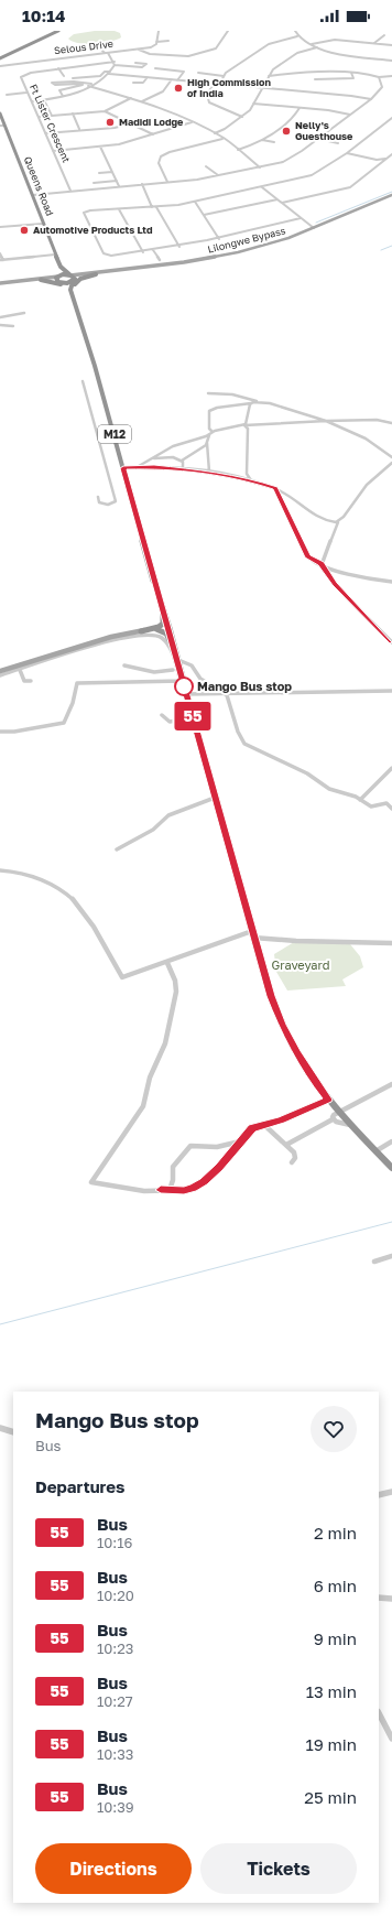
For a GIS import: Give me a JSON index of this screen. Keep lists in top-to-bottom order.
{
  "streets": {
    "highway": ["Queens Road", "M12"],
    "main road": ["Lilongwe Bypass"],
    "street": ["Selous Drive", "Ft Lister Crescent"]
  },
  "parks": ["Graveyard"],
  "places": [
    "High Commission of India",
    "Madidi Lodge",
    "Nelly's Guesthouse",
    "Automotive Products Ltd",
    "Mango Bus stop"
  ],
  "lines": ["bus line 55"],
  "page": {
    "status": "10:14",
    "on_map": "55",
    "heading": [
      ["Mango Bus stop", "Bus"],
      "Departures"
    ],
    "list": [
      {
        "mark": "55",
        "name": "Bus",
        "note": "10:16",
        "value": "2 min"
      },
      {
        "mark": "55",
        "name": "Bus",
        "note": "10:20",
        "value": "6 min"
      },
      {
        "mark": "55",
        "name": "Bus",
        "note": "10:23",
        "value": "9 min"
      },
      {
        "mark": "55",
        "name": "Bus",
        "note": "10:27",
        "value": "13 min"
      },
      {
        "mark": "55",
        "name": "Bus",
        "note": "10:33",
        "value": "19 min"
      },
      {
        "mark": "55",
        "name": "Bus",
        "note": "10:39",
        "value": "25 min"
      }
    ],
    "buttons": ["Directions", "Tickets"]
  }
}
